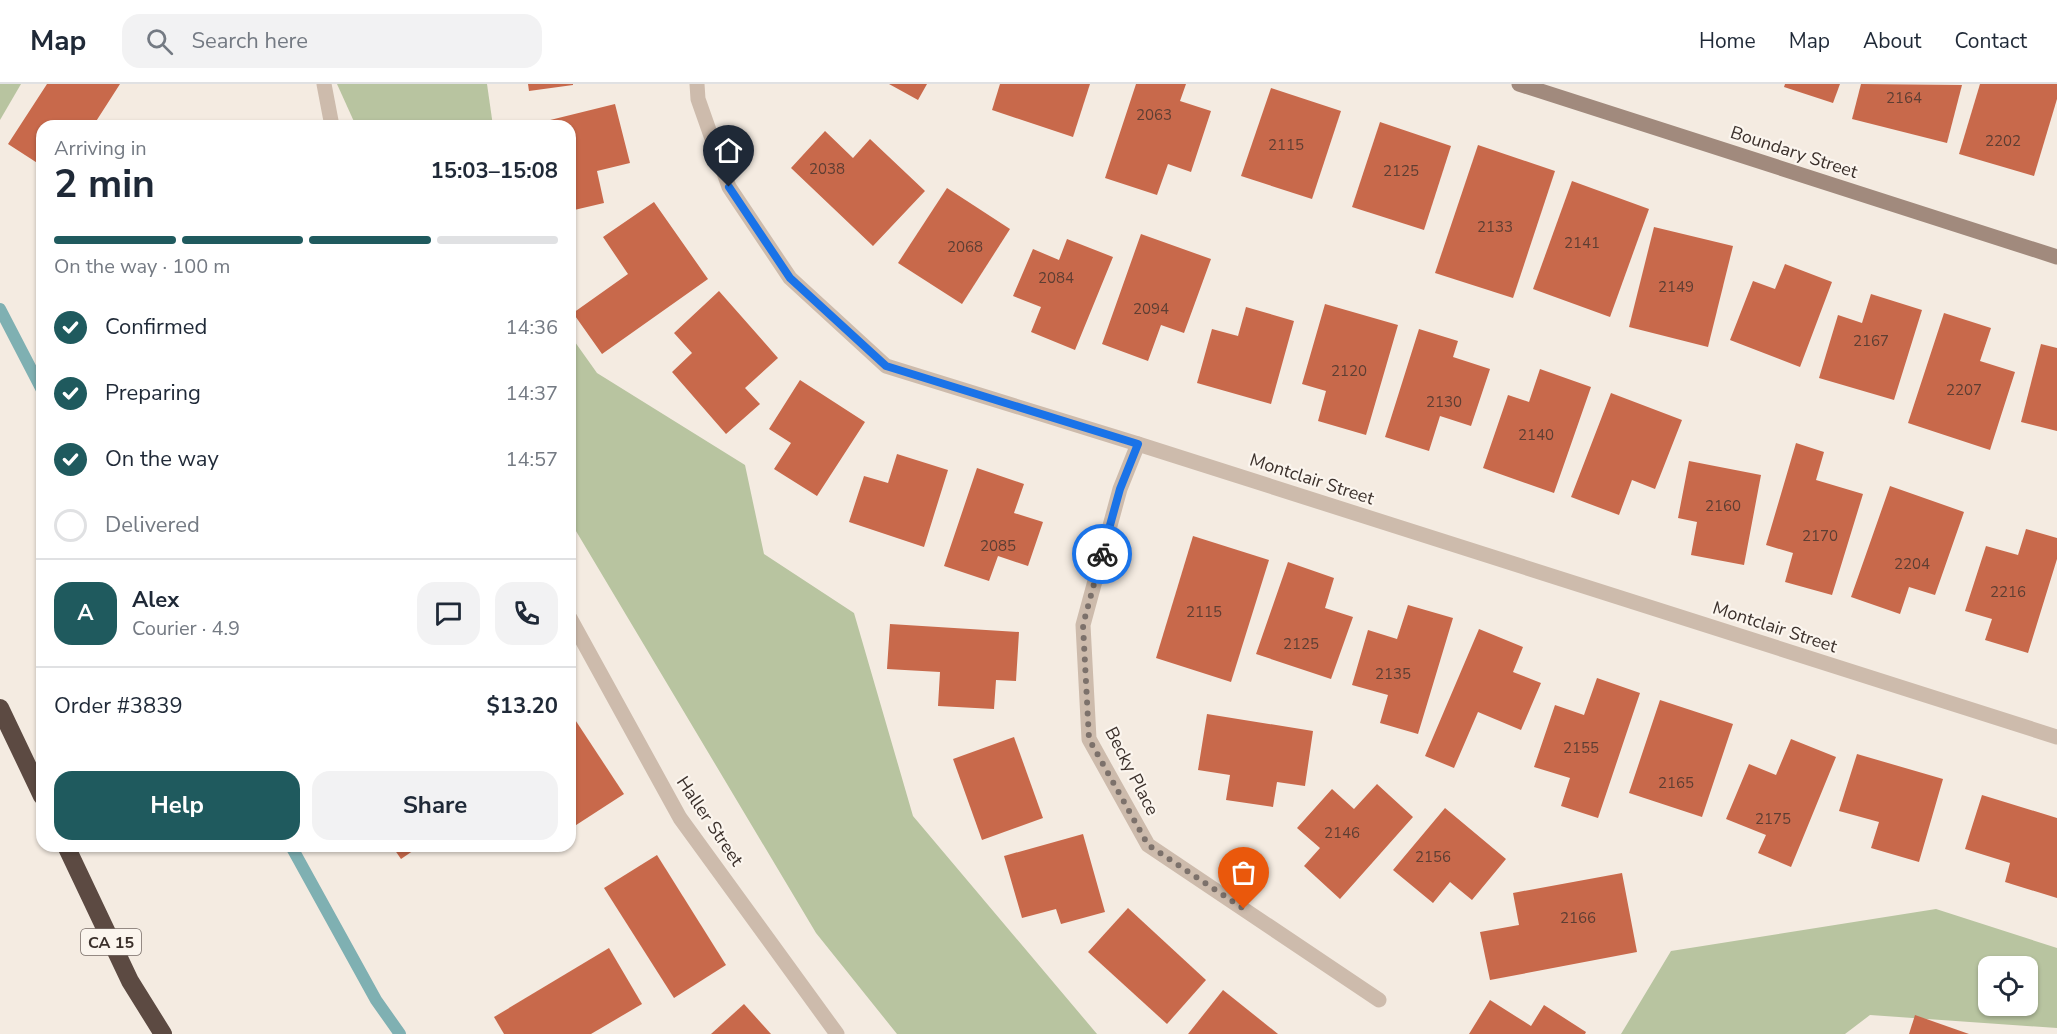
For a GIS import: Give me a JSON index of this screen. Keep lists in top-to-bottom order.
{
  "streets": {
    "highway": ["CA 15"],
    "street": [
      "Boundary Street",
      "Montclair Street",
      "Becky Place",
      "Haller Street"
    ]
  },
  "crossings": [
    ["Montclair Street", "Becky Place"]
  ],
  "house_numbers": [
    "2164",
    "2063",
    "2202",
    "2115",
    "2038",
    "2125",
    "2133",
    "2141",
    "2068",
    "2084",
    "2149",
    "2094",
    "2167",
    "2120",
    "2207",
    "2130",
    "2140",
    "2160",
    "2170",
    "2085",
    "2204",
    "2216",
    "2115",
    "2125",
    "2135",
    "2155",
    "2165",
    "2175",
    "2146",
    "2156",
    "2166"
  ],
  "page": {
    "header": "Map",
    "search": "Search here",
    "nav": [
      "Home",
      "Map",
      "About",
      "Contact"
    ],
    "heading": ["2 min", "Arriving in", "15:03–15:08"],
    "panel": [
      "Alex",
      "Courier · 4.9",
      "Order #3839",
      "$13.20"
    ],
    "bar": "On the way · 100 m",
    "list": [
      ["Confirmed", "14:36"],
      ["Preparing", "14:37"],
      ["On the way", "14:57"],
      "Delivered"
    ],
    "round": "A",
    "buttons": ["Help", "Share"]
  }
}
